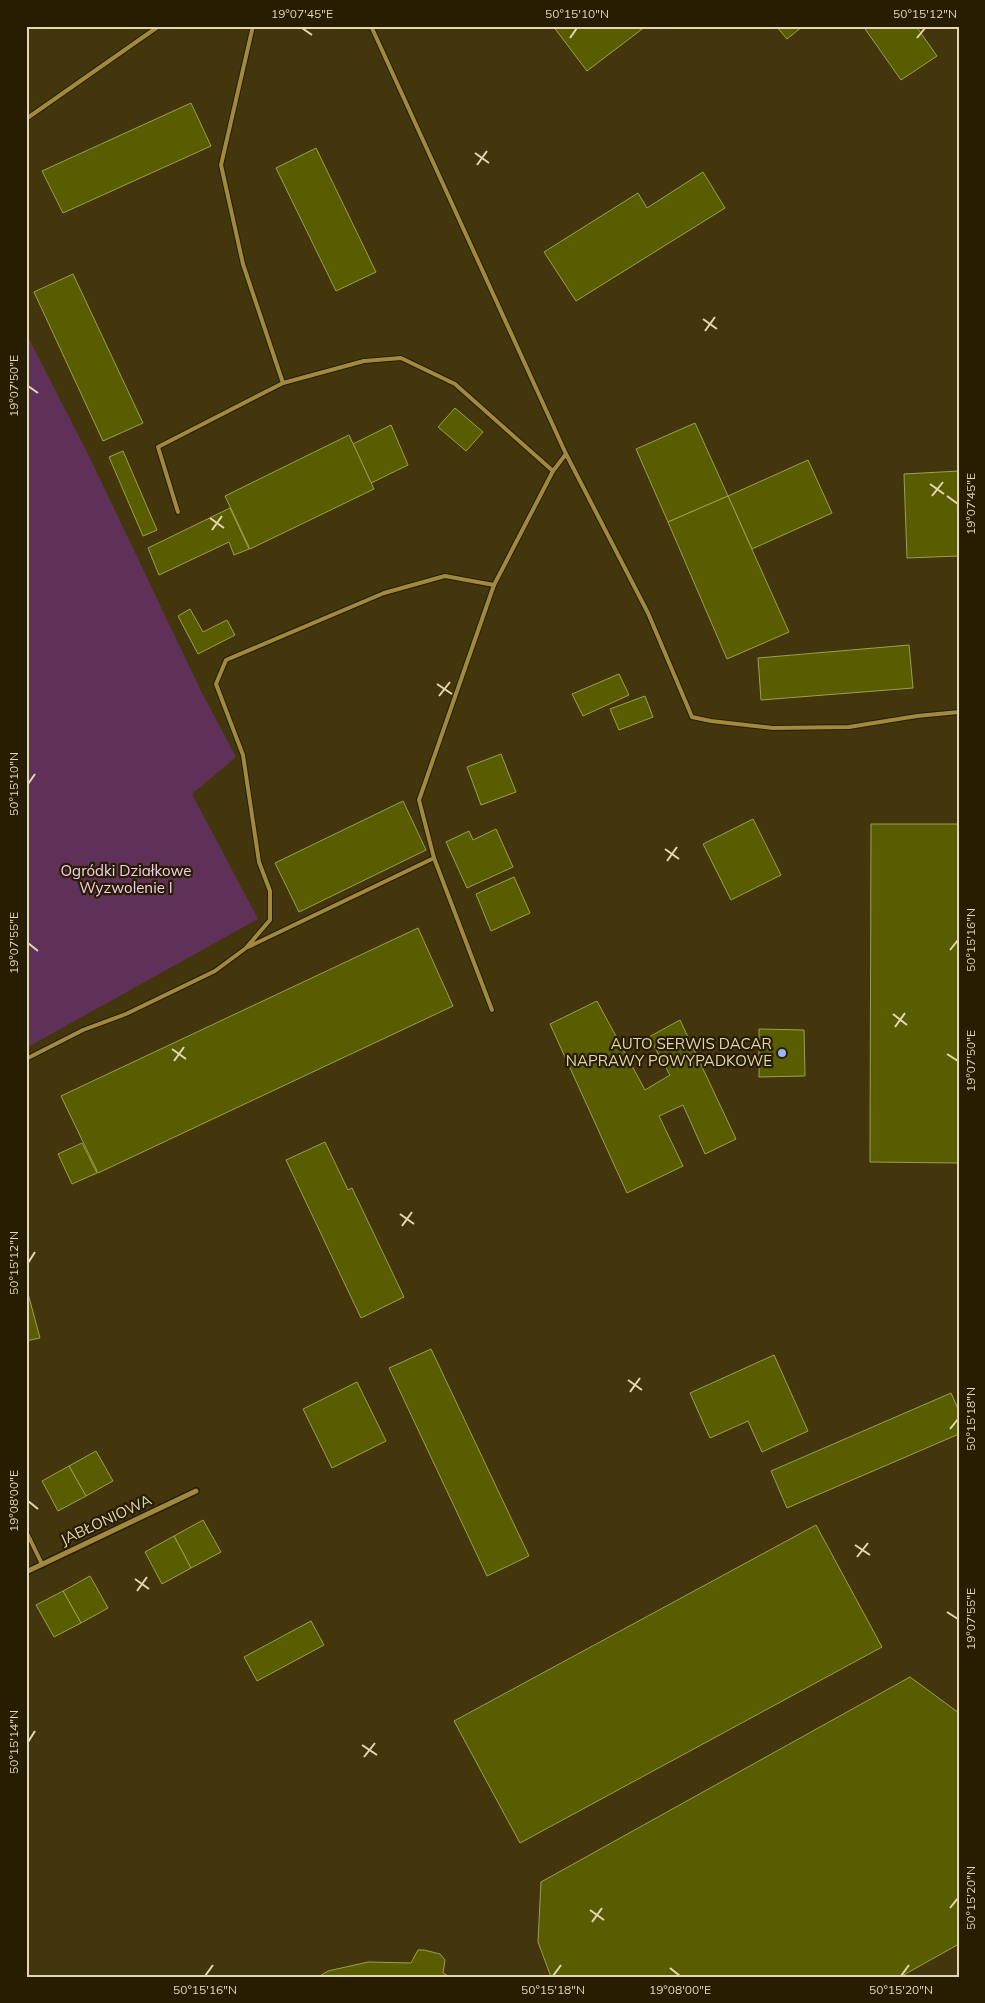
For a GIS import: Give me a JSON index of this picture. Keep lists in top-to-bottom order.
{
  "streets": {
    "street": ["JABŁONIOWA"]
  },
  "parks": ["Ogródki Działkowe Wyzwolenie I"],
  "places": ["AUTO SERWIS DACAR NAPRAWY POWYPADKOWE"],
  "coordinates": [
    "19°07'45\"E",
    "50°15'10\"N",
    "50°15'12\"N",
    "19°07'50\"E",
    "50°15'16\"N",
    "19°07'55\"E",
    "50°15'18\"N",
    "19°08'00\"E",
    "50°15'14\"N",
    "50°15'20\"N"
  ]
}
